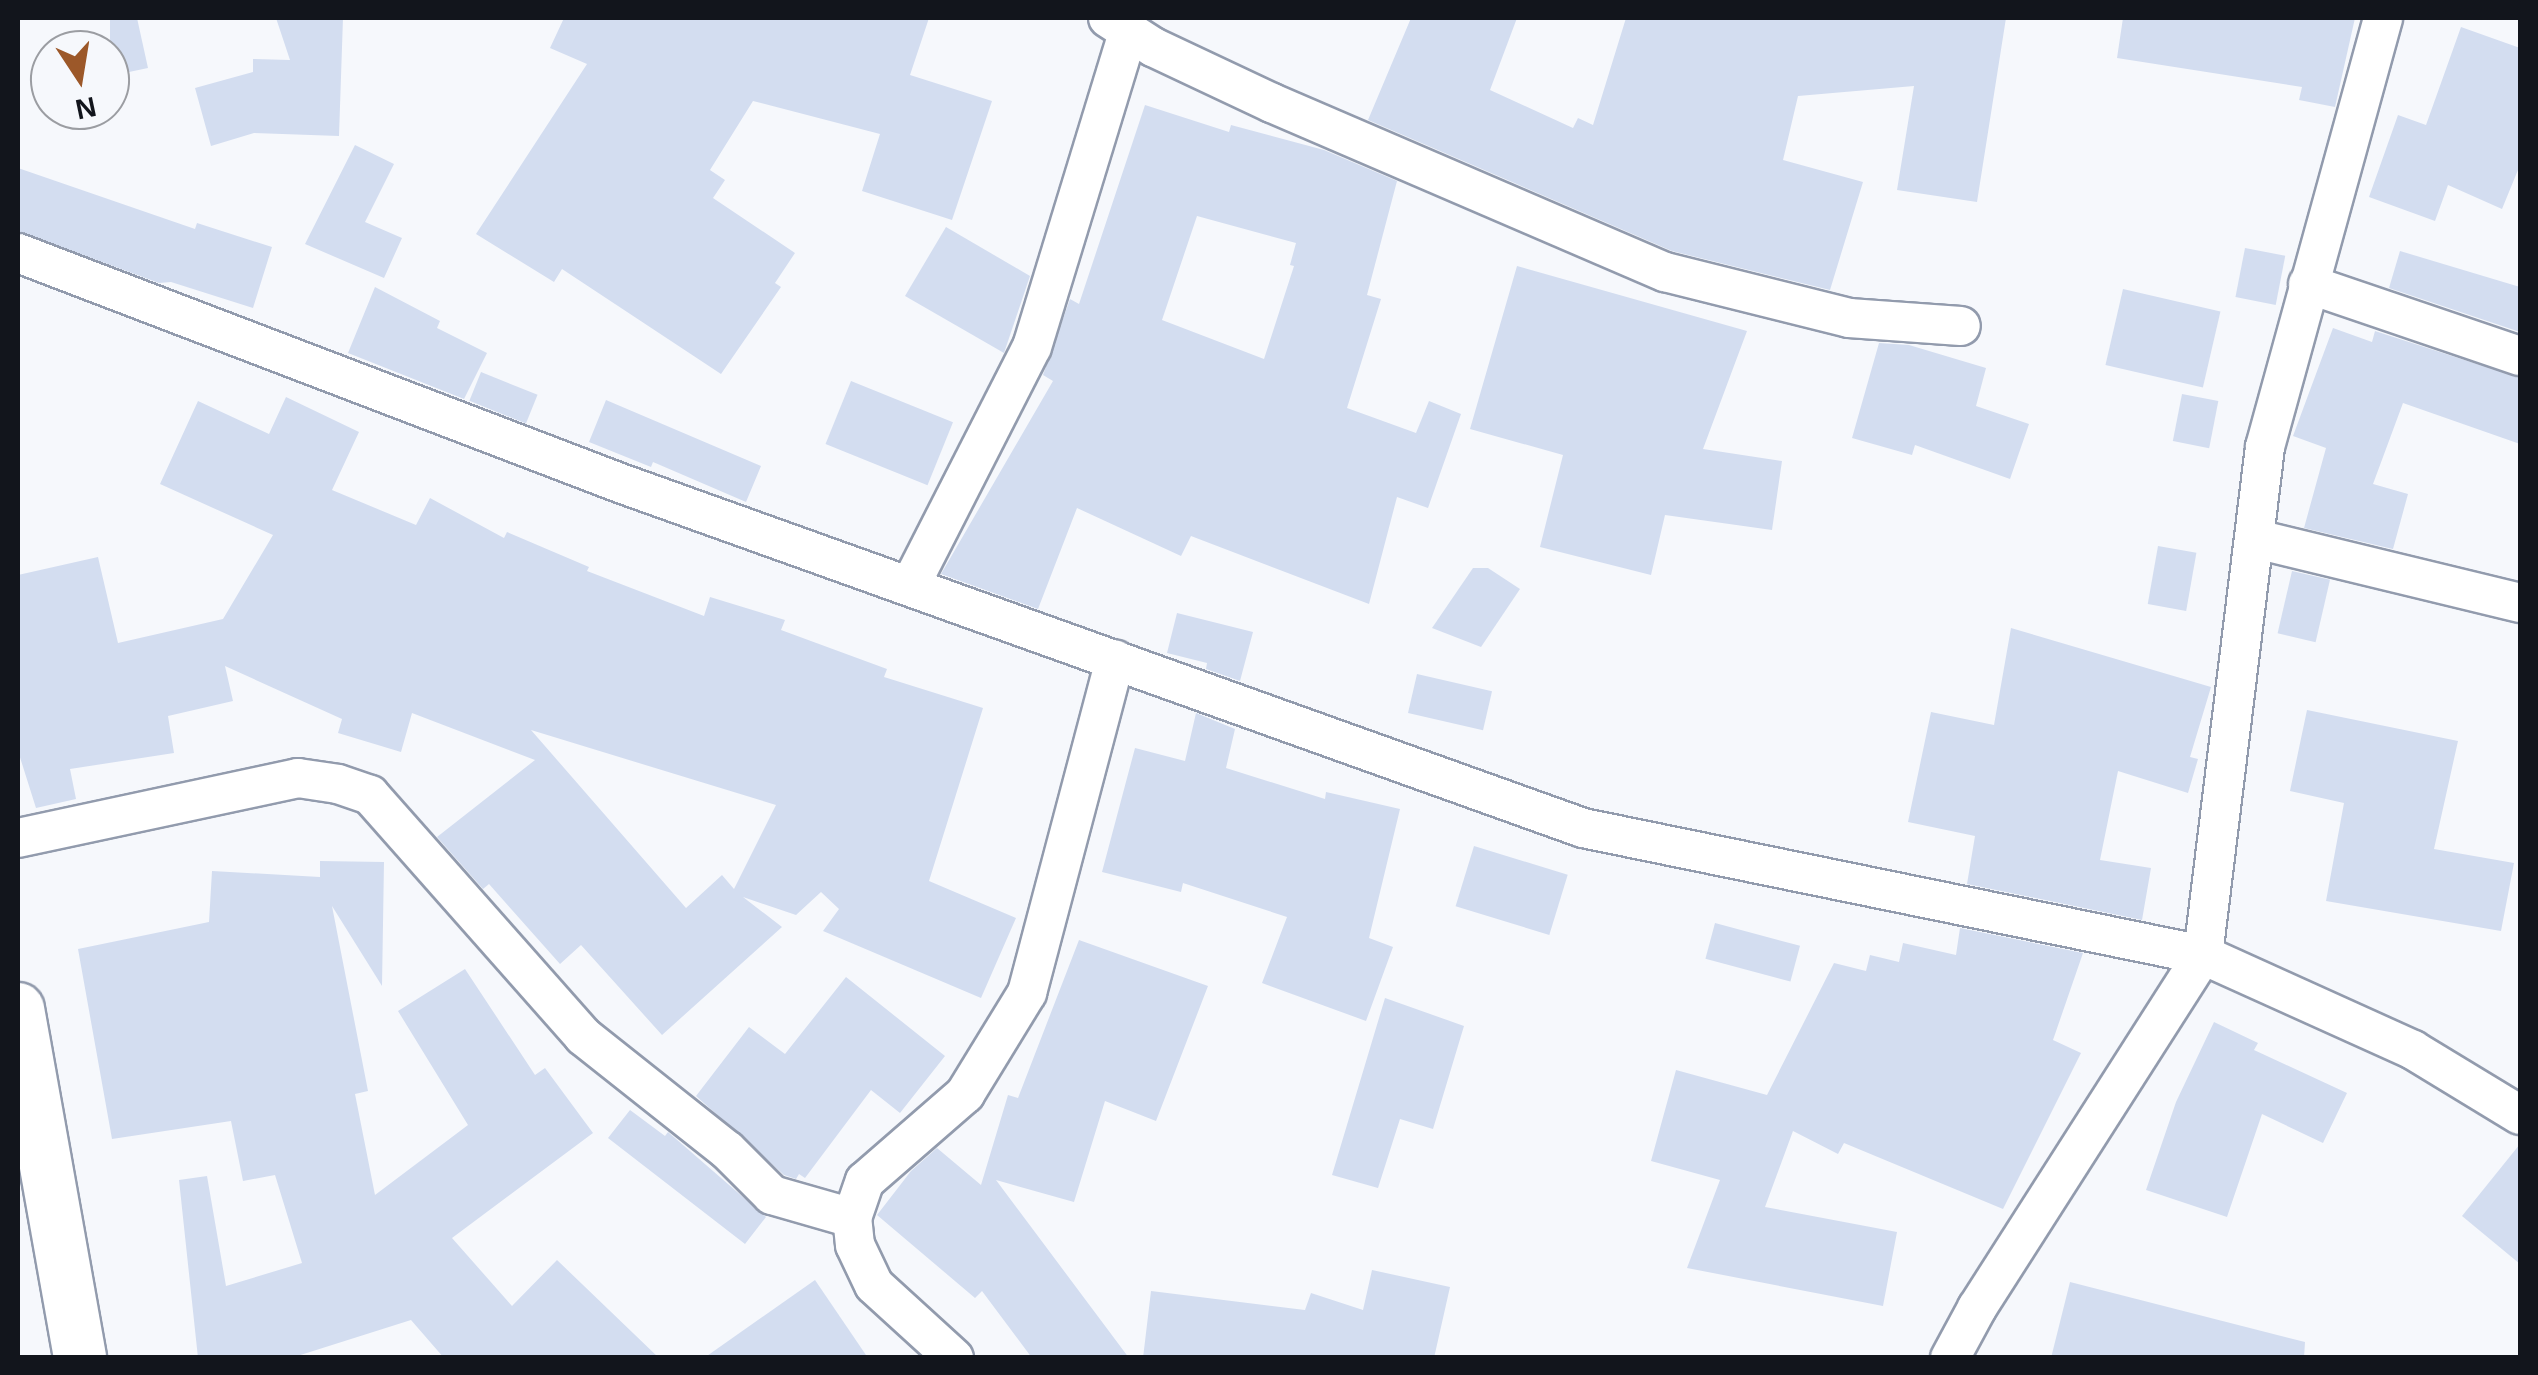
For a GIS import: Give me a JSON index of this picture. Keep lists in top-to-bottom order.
{
  "north": "bottom"
}
